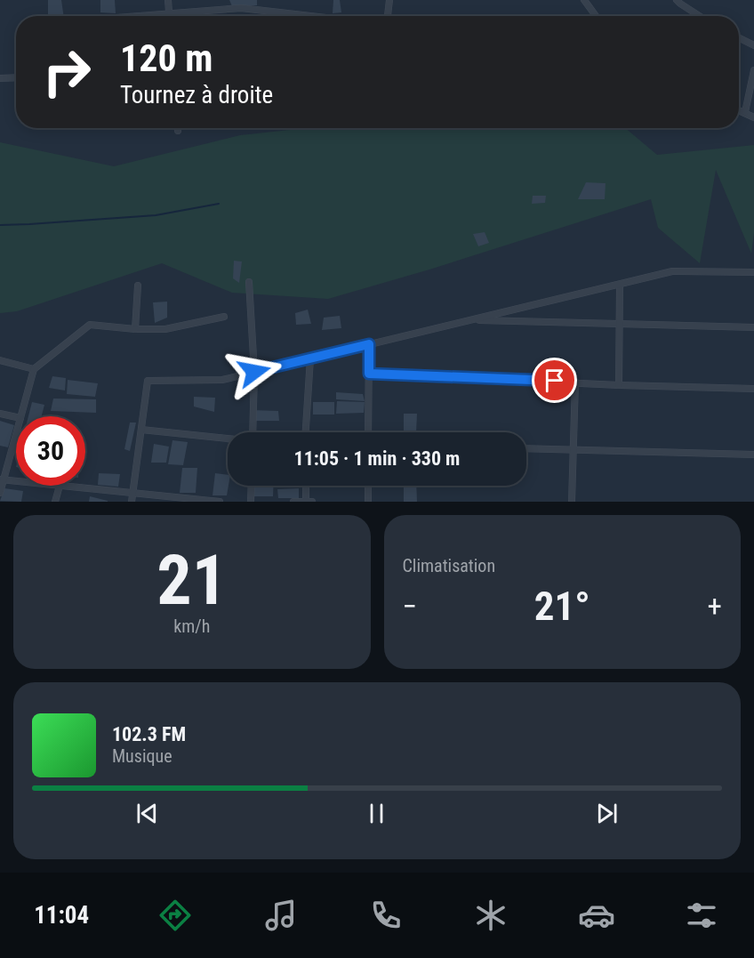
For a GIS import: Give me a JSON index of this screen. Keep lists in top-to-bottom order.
{
  "page": {
    "turn": ["120 m", "Tournez à droite"],
    "limit": "30",
    "trip": "11:05 · 1 min · 330 m",
    "tile": [
      ["21", "km/h"],
      "Climatisation"
    ],
    "heat": ["−", "21°", "+"],
    "song": ["102.3 FM", "Musique"],
    "tabs": "11:04"
  }
}
